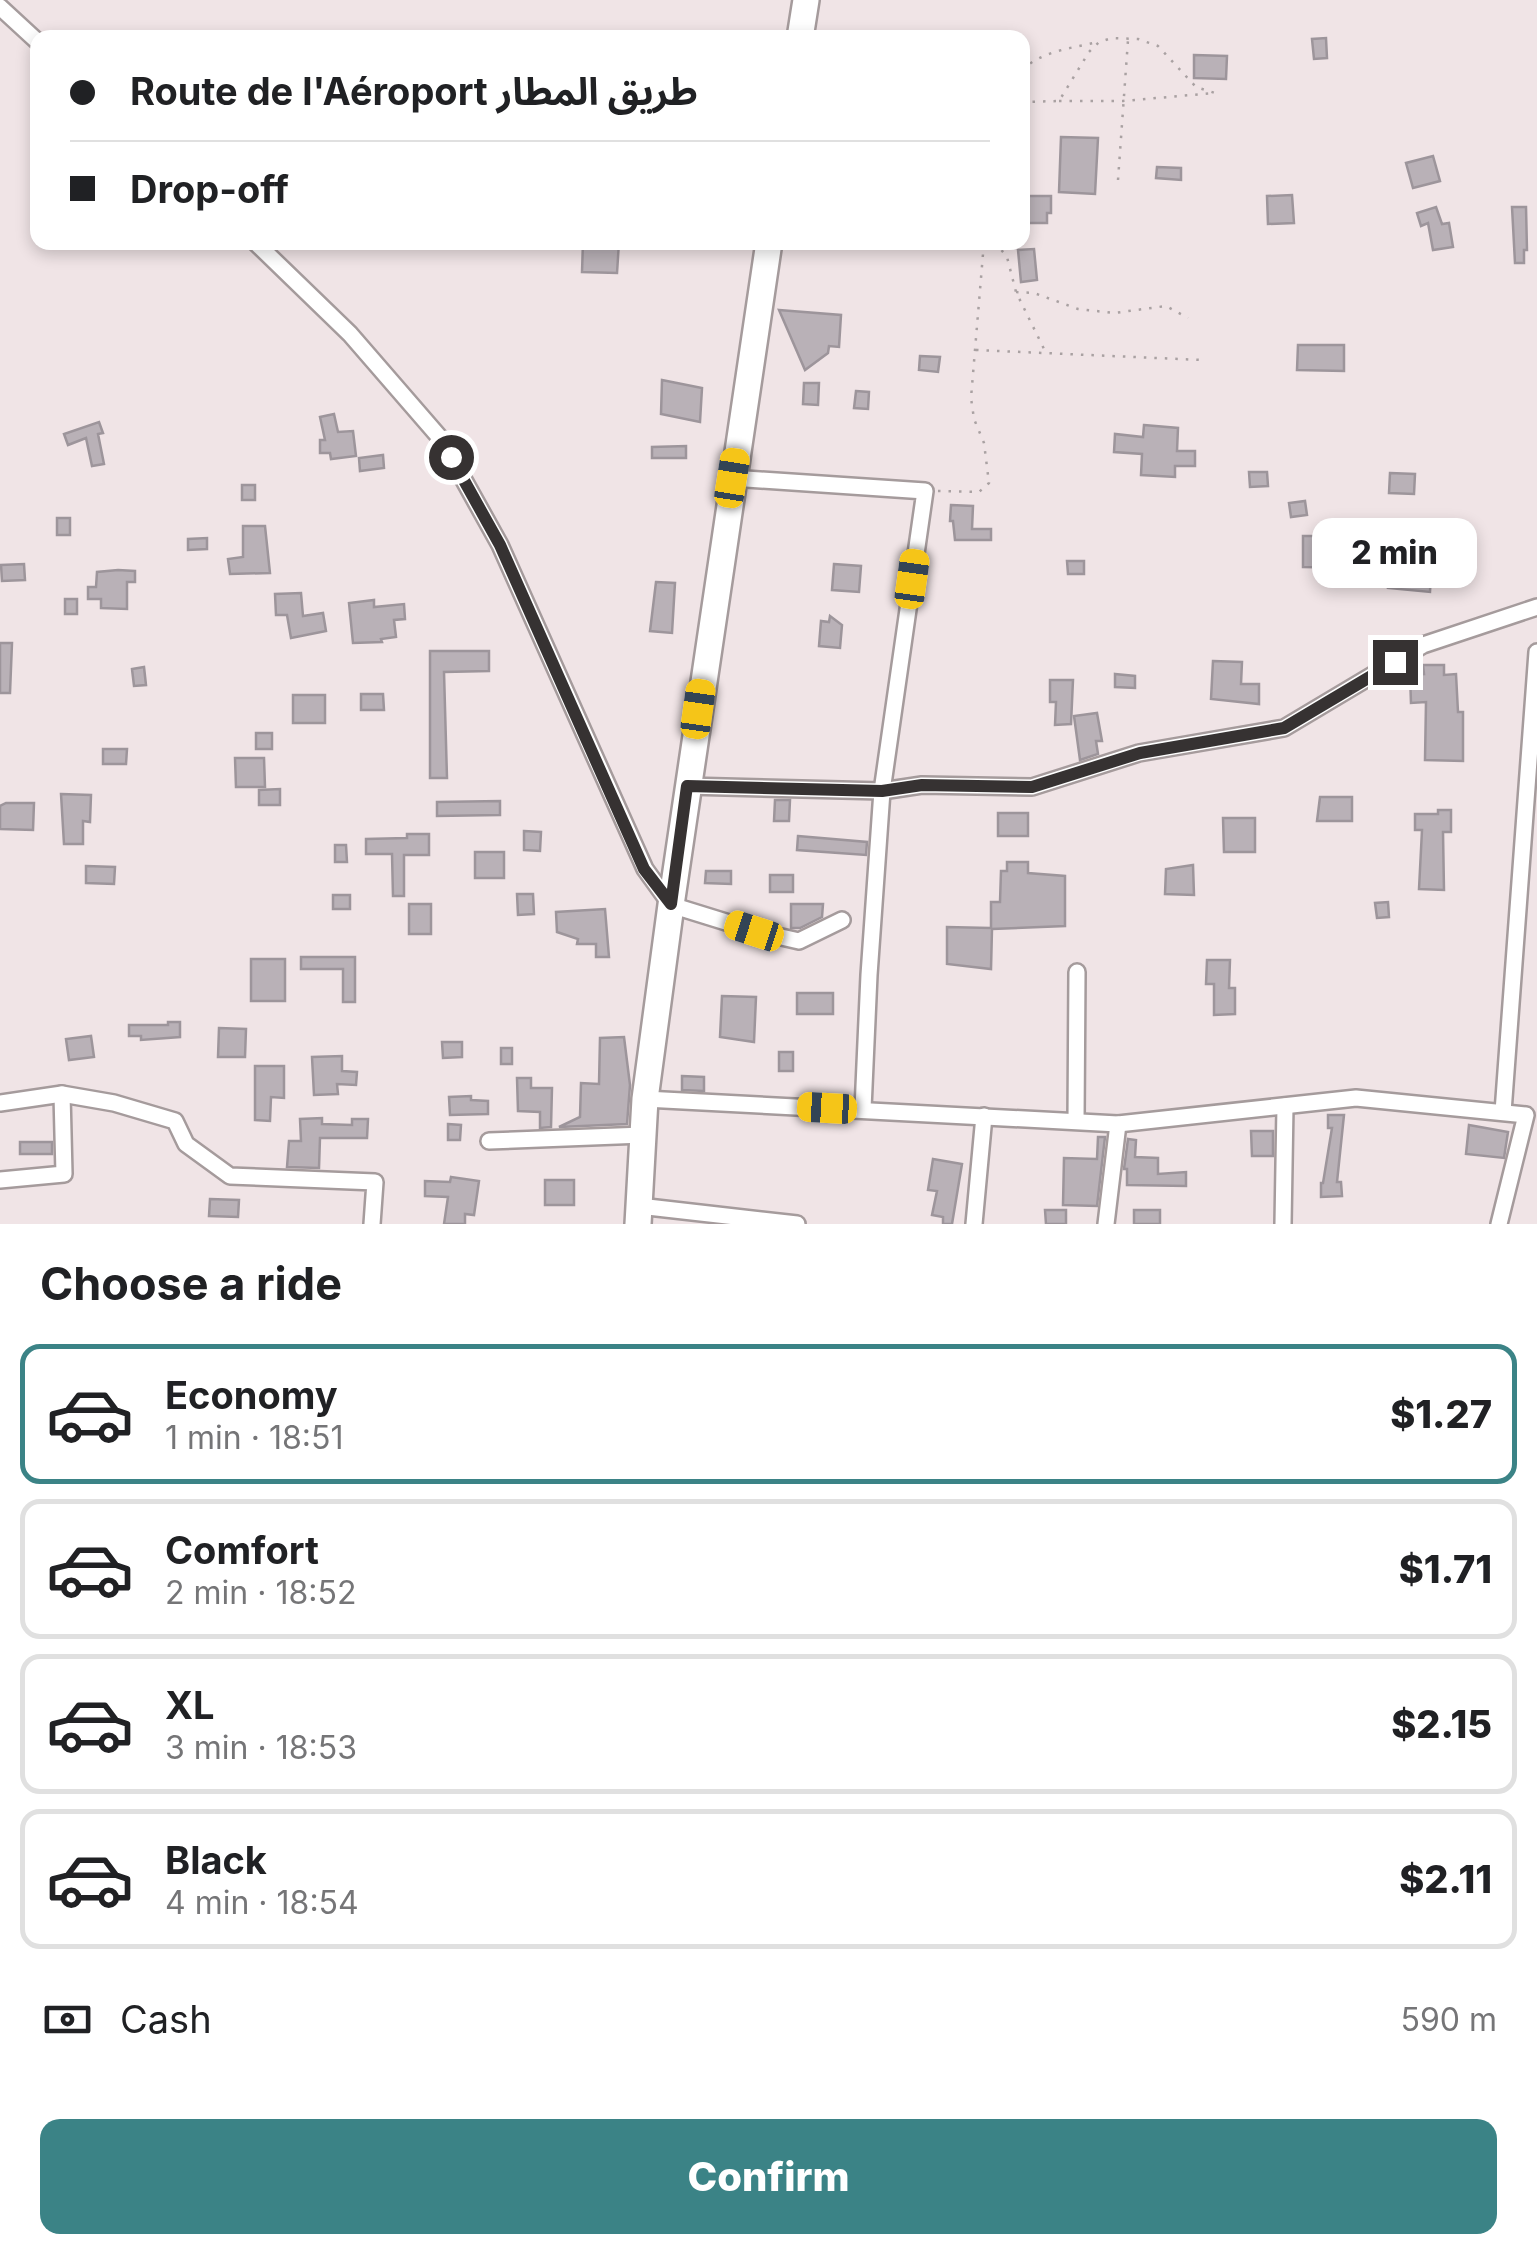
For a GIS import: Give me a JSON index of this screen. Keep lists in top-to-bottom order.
{
  "page": {
    "banner": ["Route de l'Aéroport طريق المطار", "Drop-off"],
    "bubble": "2 min",
    "heading": "Choose a ride",
    "list": [
      {
        "name": "Economy",
        "note": "1 min · 18:51",
        "value": "$1.27"
      },
      {
        "name": "Comfort",
        "note": "2 min · 18:52",
        "value": "$1.71"
      },
      {
        "name": "XL",
        "note": "3 min · 18:53",
        "value": "$2.15"
      },
      {
        "name": "Black",
        "note": "4 min · 18:54",
        "value": "$2.11"
      }
    ],
    "pay": ["Cash", "590 m"],
    "buttons": "Confirm"
  }
}
